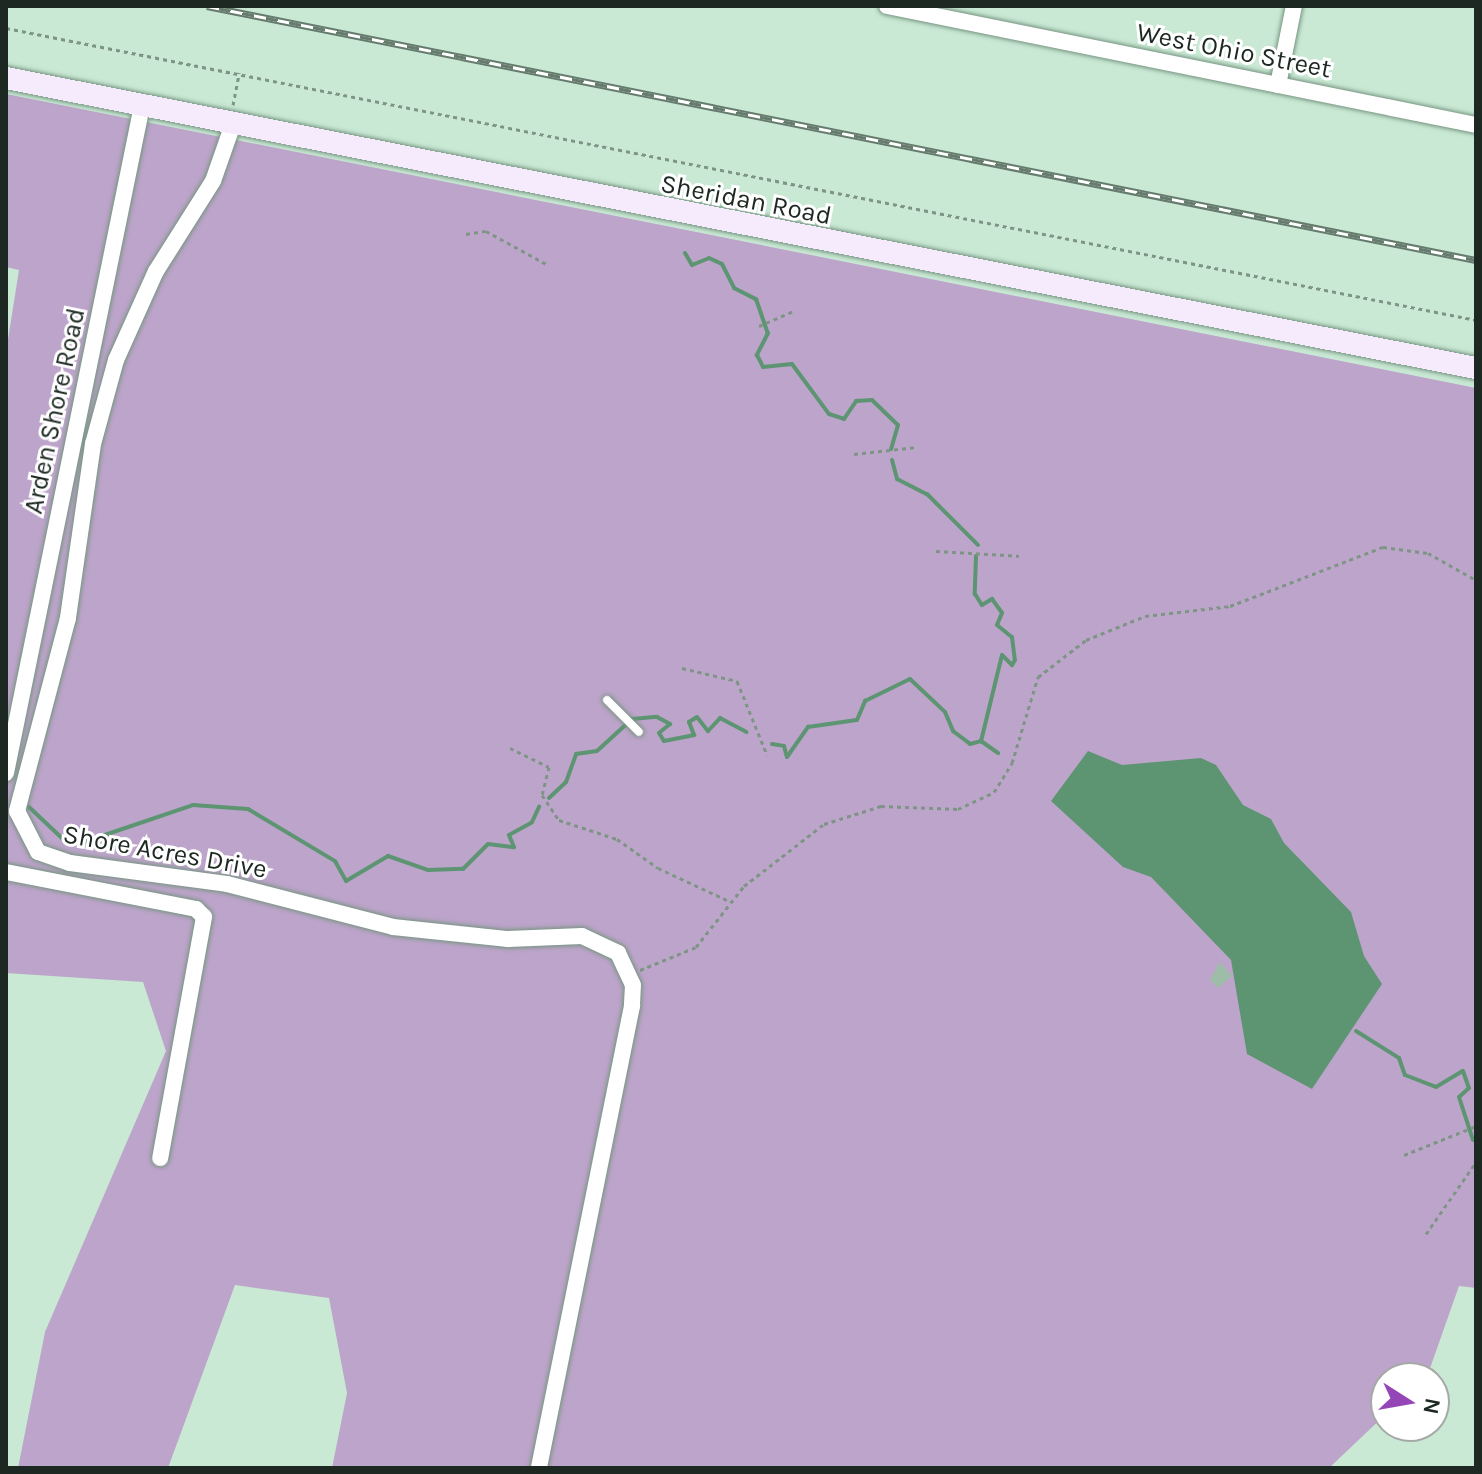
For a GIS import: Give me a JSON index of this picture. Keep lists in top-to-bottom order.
{
  "streets": {
    "main road": ["Sheridan Road"],
    "street": ["West Ohio Street", "Arden Shore Road", "Shore Acres Drive"]
  },
  "crossings": [
    ["Sheridan Road", "Arden Shore Road"],
    ["Sheridan Road", "Shore Acres Drive"]
  ],
  "north": "right"
}
